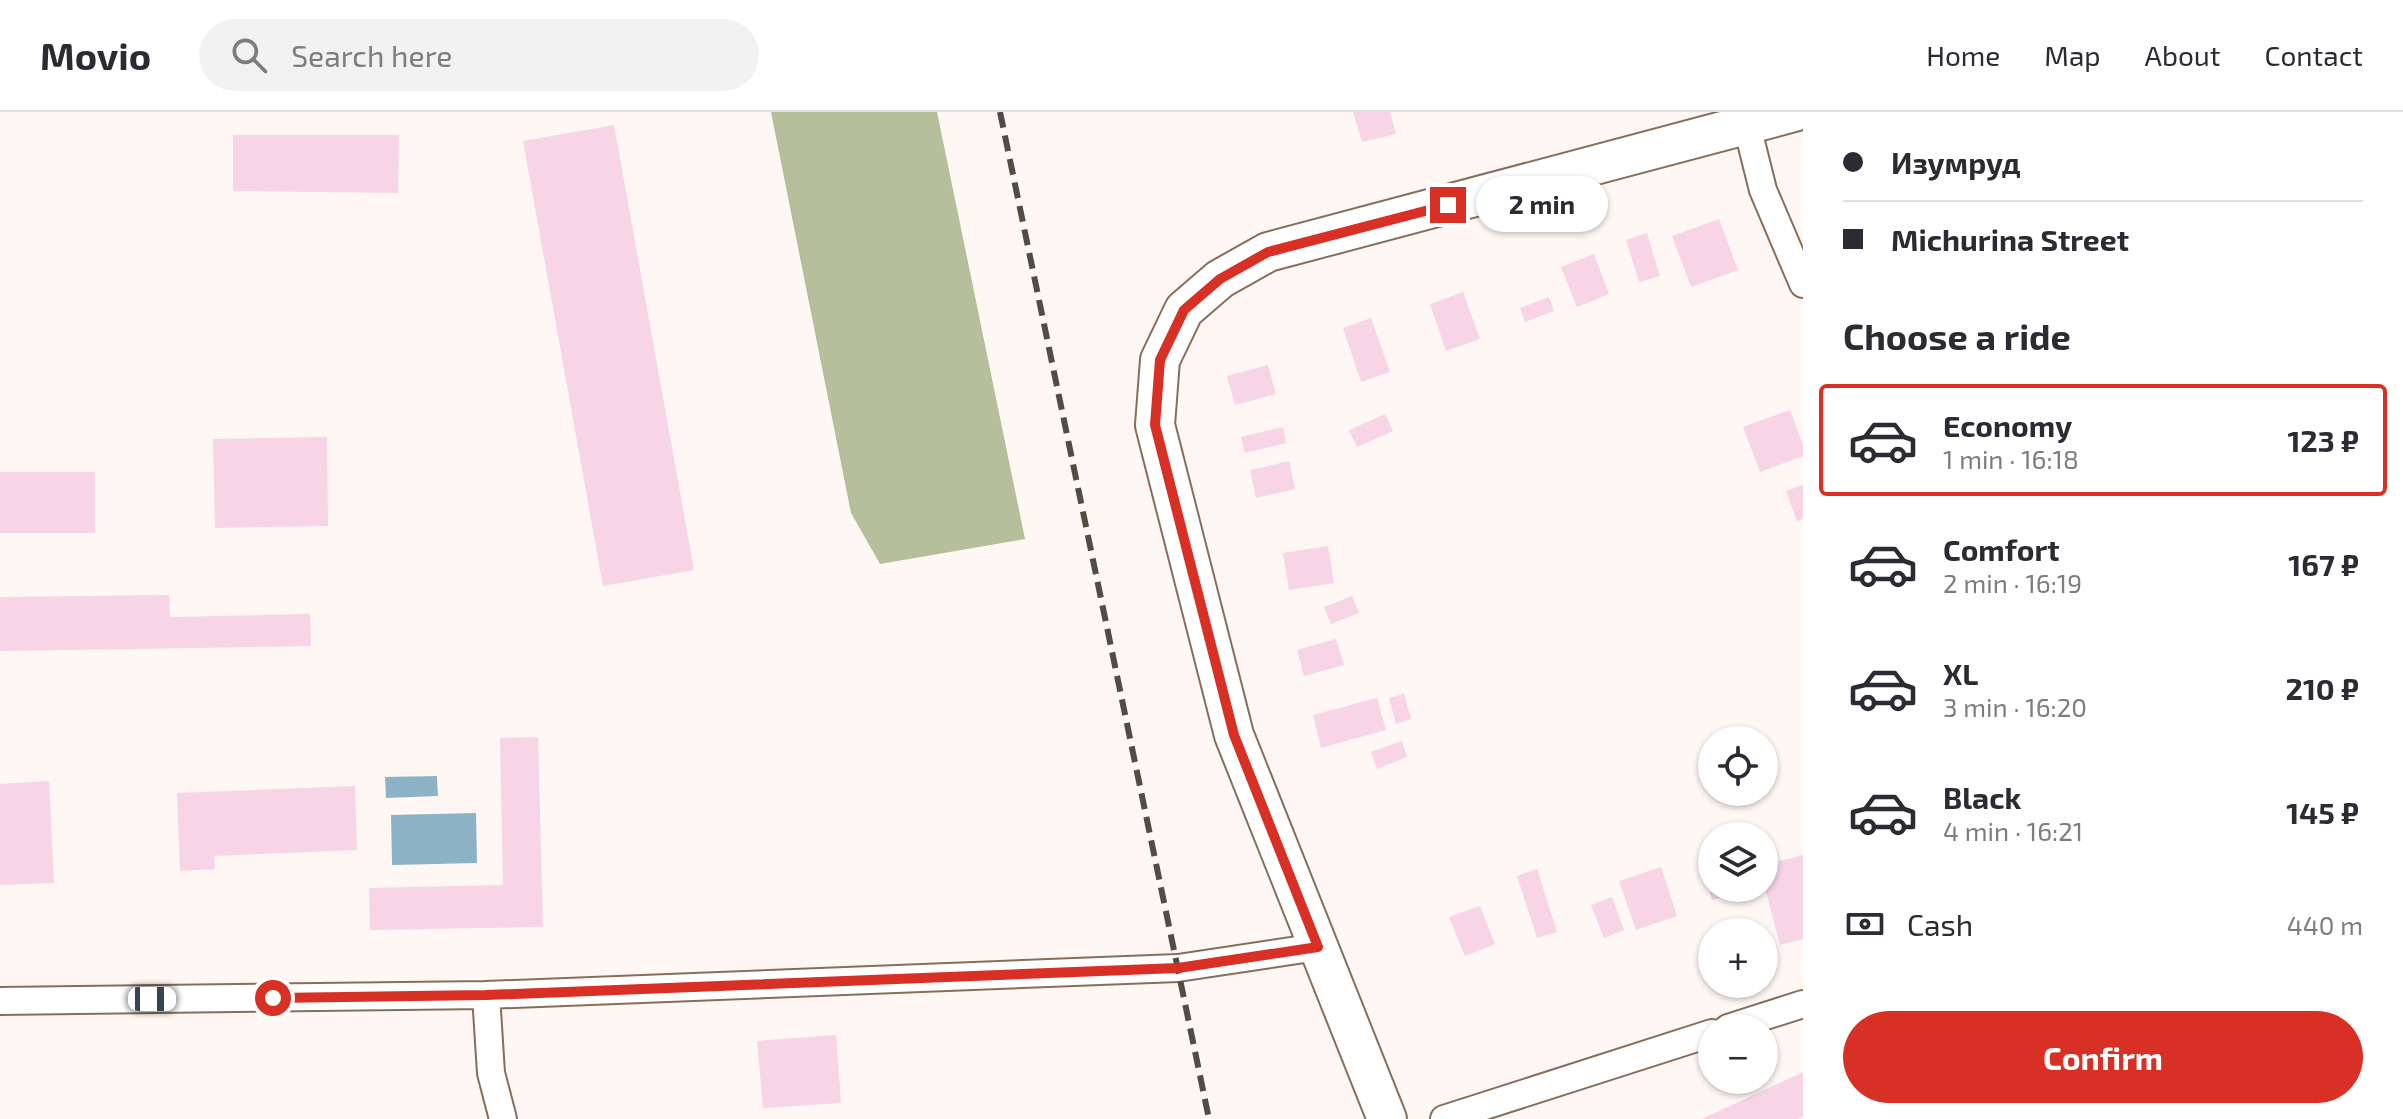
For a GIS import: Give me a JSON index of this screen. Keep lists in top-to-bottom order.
{
  "page": {
    "header": "Movio",
    "search": "Search here",
    "nav": [
      "Home",
      "Map",
      "About",
      "Contact"
    ],
    "banner": ["Изумруд", "Michurina Street"],
    "bubble": "2 min",
    "heading": "Choose a ride",
    "list": [
      {
        "name": "Economy",
        "note": "1 min · 16:18",
        "value": "123 ₽"
      },
      {
        "name": "Comfort",
        "note": "2 min · 16:19",
        "value": "167 ₽"
      },
      {
        "name": "XL",
        "note": "3 min · 16:20",
        "value": "210 ₽"
      },
      {
        "name": "Black",
        "note": "4 min · 16:21",
        "value": "145 ₽"
      }
    ],
    "map_buttons": ["+", "−"],
    "pay": ["Cash", "440 m"],
    "buttons": "Confirm"
  }
}
